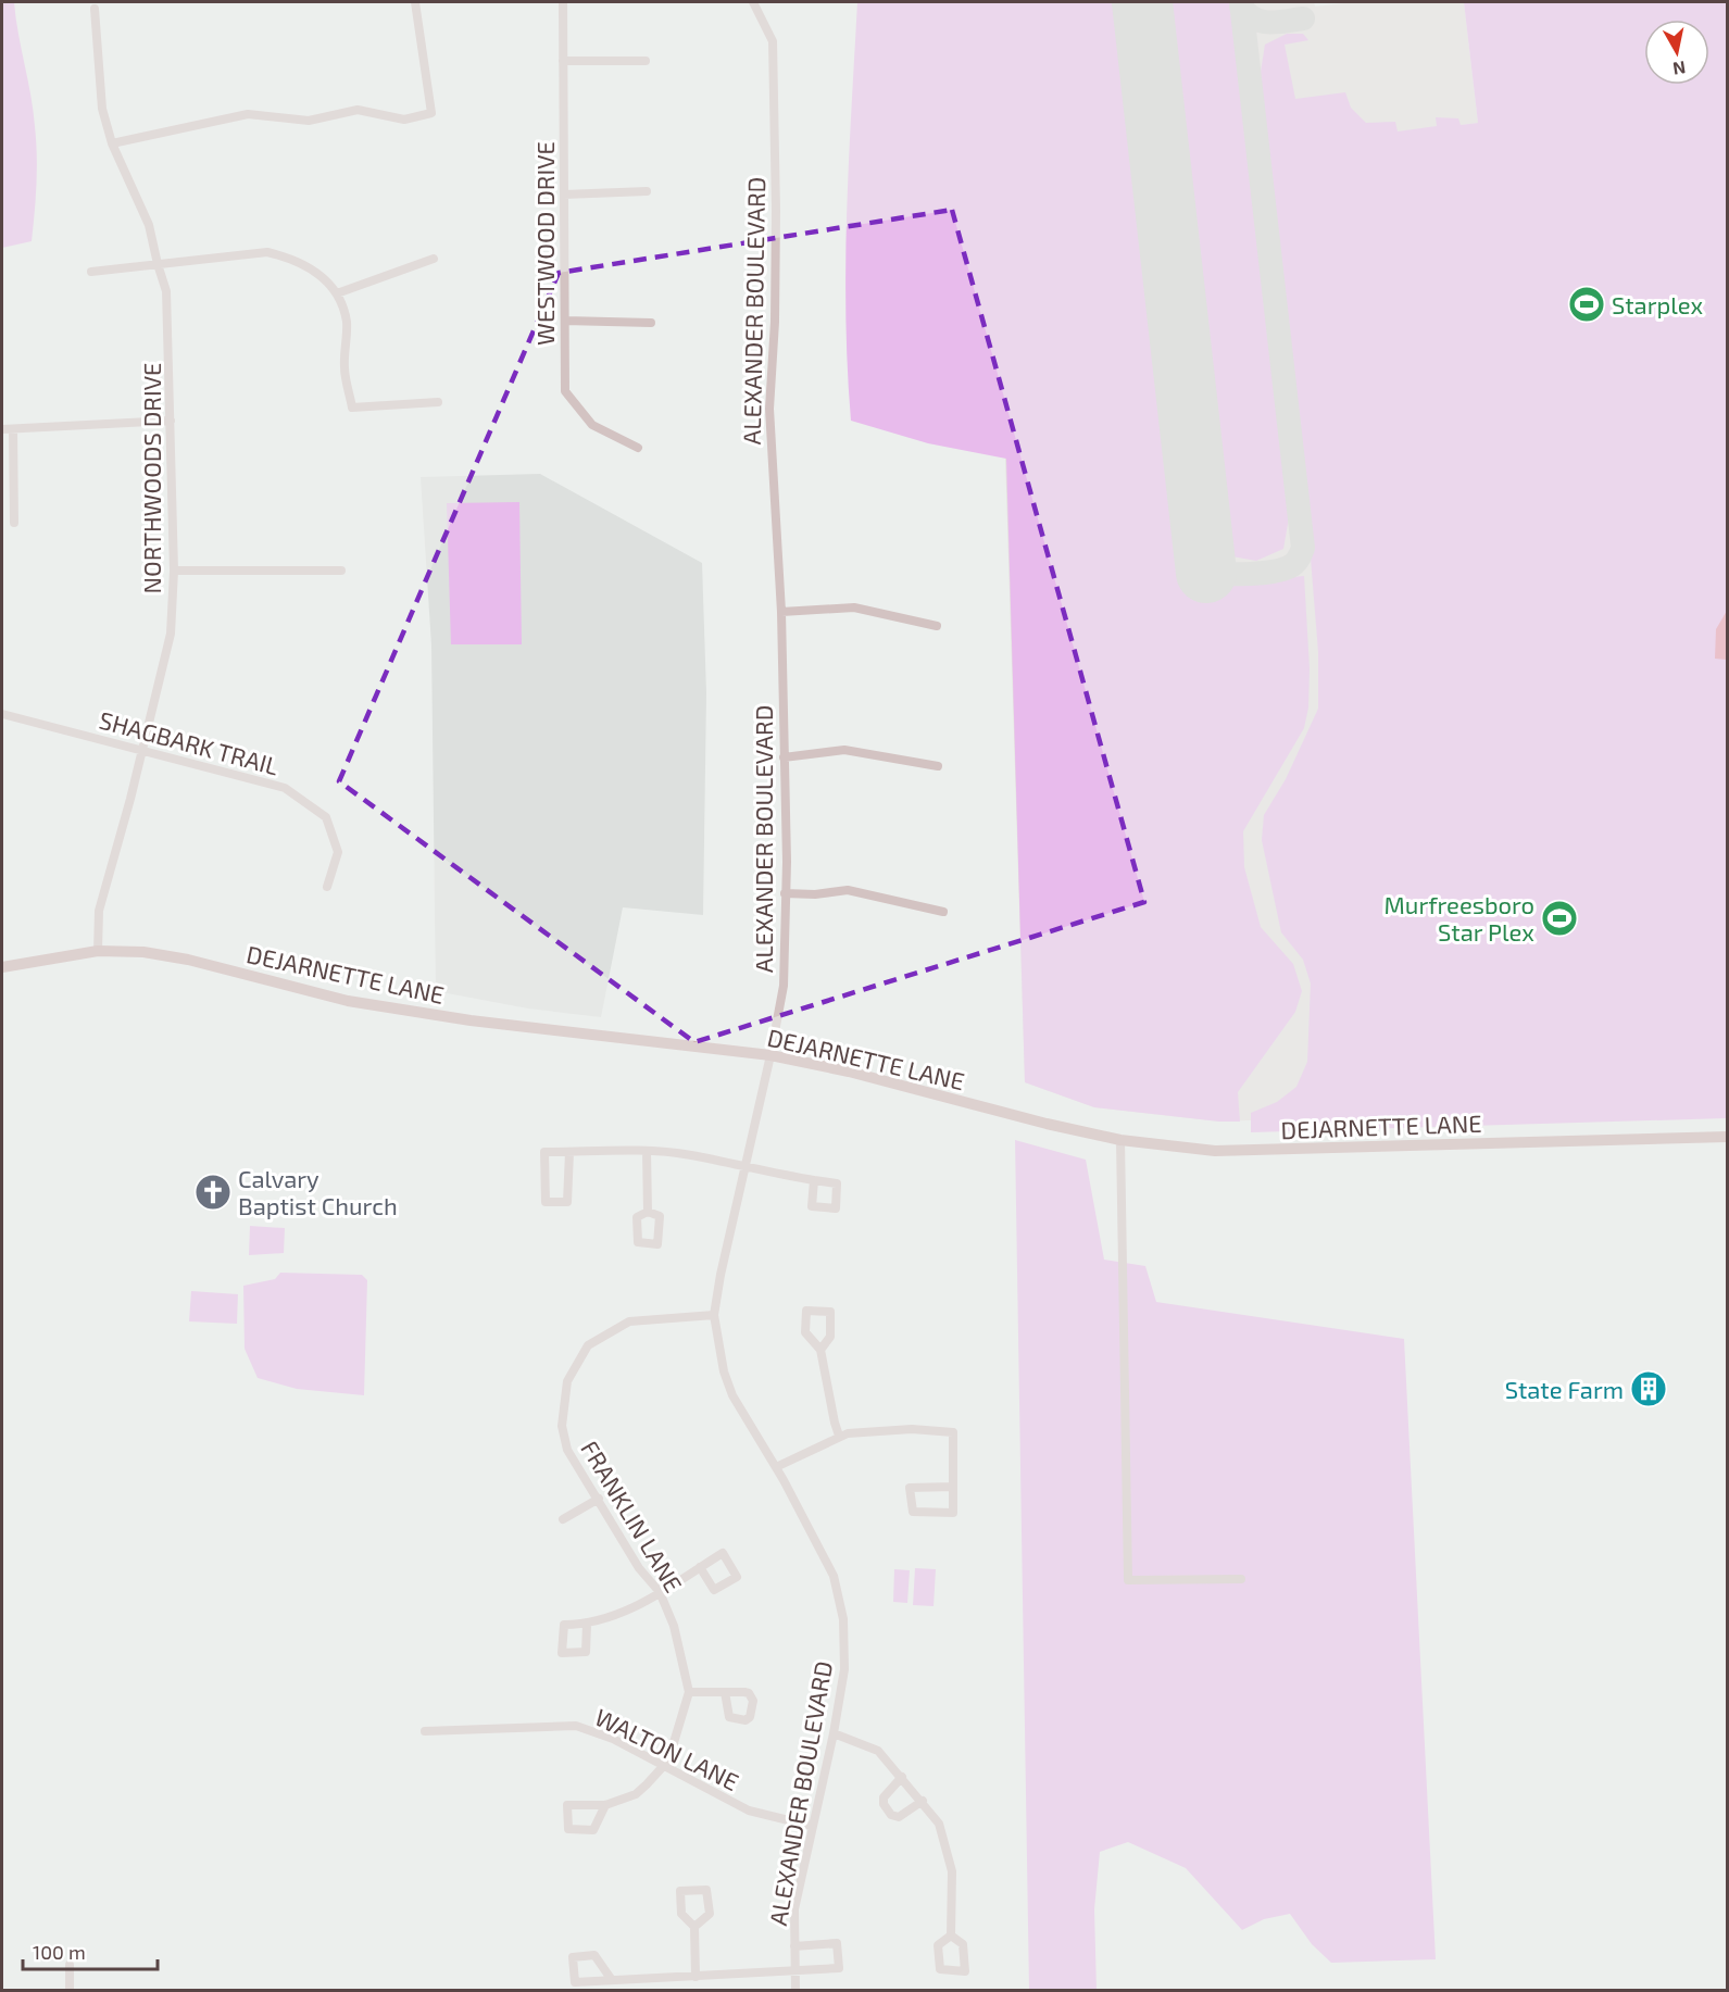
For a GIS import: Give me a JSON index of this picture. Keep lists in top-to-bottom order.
{
  "streets": {
    "main road": ["DEJARNETTE LANE"],
    "street": [
      "WESTWOOD DRIVE",
      "ALEXANDER BOULEVARD",
      "NORTHWOODS DRIVE",
      "SHAGBARK TRAIL",
      "FRANKLIN LANE",
      "WALTON LANE"
    ]
  },
  "crossings": [
    ["ALEXANDER BOULEVARD", "DEJARNETTE LANE"],
    ["ALEXANDER BOULEVARD", "FRANKLIN LANE"],
    ["ALEXANDER BOULEVARD", "WALTON LANE"],
    ["NORTHWOODS DRIVE", "SHAGBARK TRAIL"],
    ["NORTHWOODS DRIVE", "DEJARNETTE LANE"],
    ["FRANKLIN LANE", "WALTON LANE"]
  ],
  "places": {
    "sports": ["Starplex", "Murfreesboro Star Plex"],
    "church": ["Calvary Baptist Church"],
    "building": ["State Farm"]
  },
  "scale_bar": "100 m",
  "north": "bottom"
}
